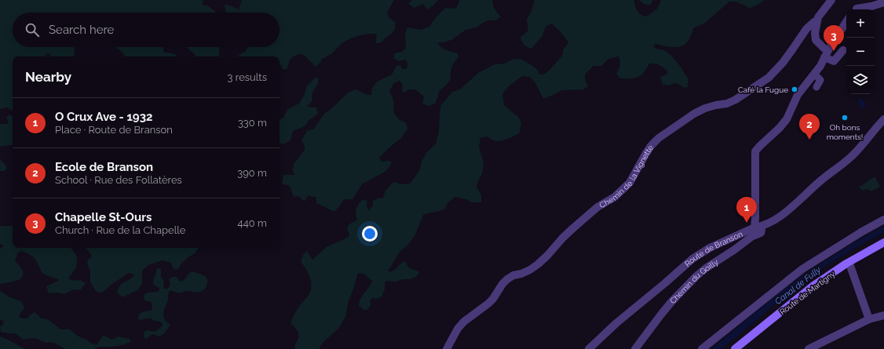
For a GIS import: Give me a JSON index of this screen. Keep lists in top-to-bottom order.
{
  "streets": {
    "main road": ["Route de Martigny"],
    "street": ["Chemin de la Vignette", "Route de Branson", "Chemin du Goilly"]
  },
  "crossings": [
    ["Route de Branson", "Chemin du Goilly"]
  ],
  "water": ["Canal de Fully"],
  "places": ["Café la Fugue", "Oh bons moments!"],
  "page": {
    "map_buttons": ["+", "−"],
    "search": "Search here",
    "pins": ["3", "2", "1"],
    "heading": ["Nearby", "3 results"],
    "list": [
      {
        "mark": "1",
        "name": "O Crux Ave - 1932",
        "note": "Place · Route de Branson",
        "value": "330 m"
      },
      {
        "mark": "2",
        "name": "Ecole de Branson",
        "note": "School · Rue des Follatères",
        "value": "390 m"
      },
      {
        "mark": "3",
        "name": "Chapelle St-Ours",
        "note": "Church · Rue de la Chapelle",
        "value": "440 m"
      }
    ]
  }
}
